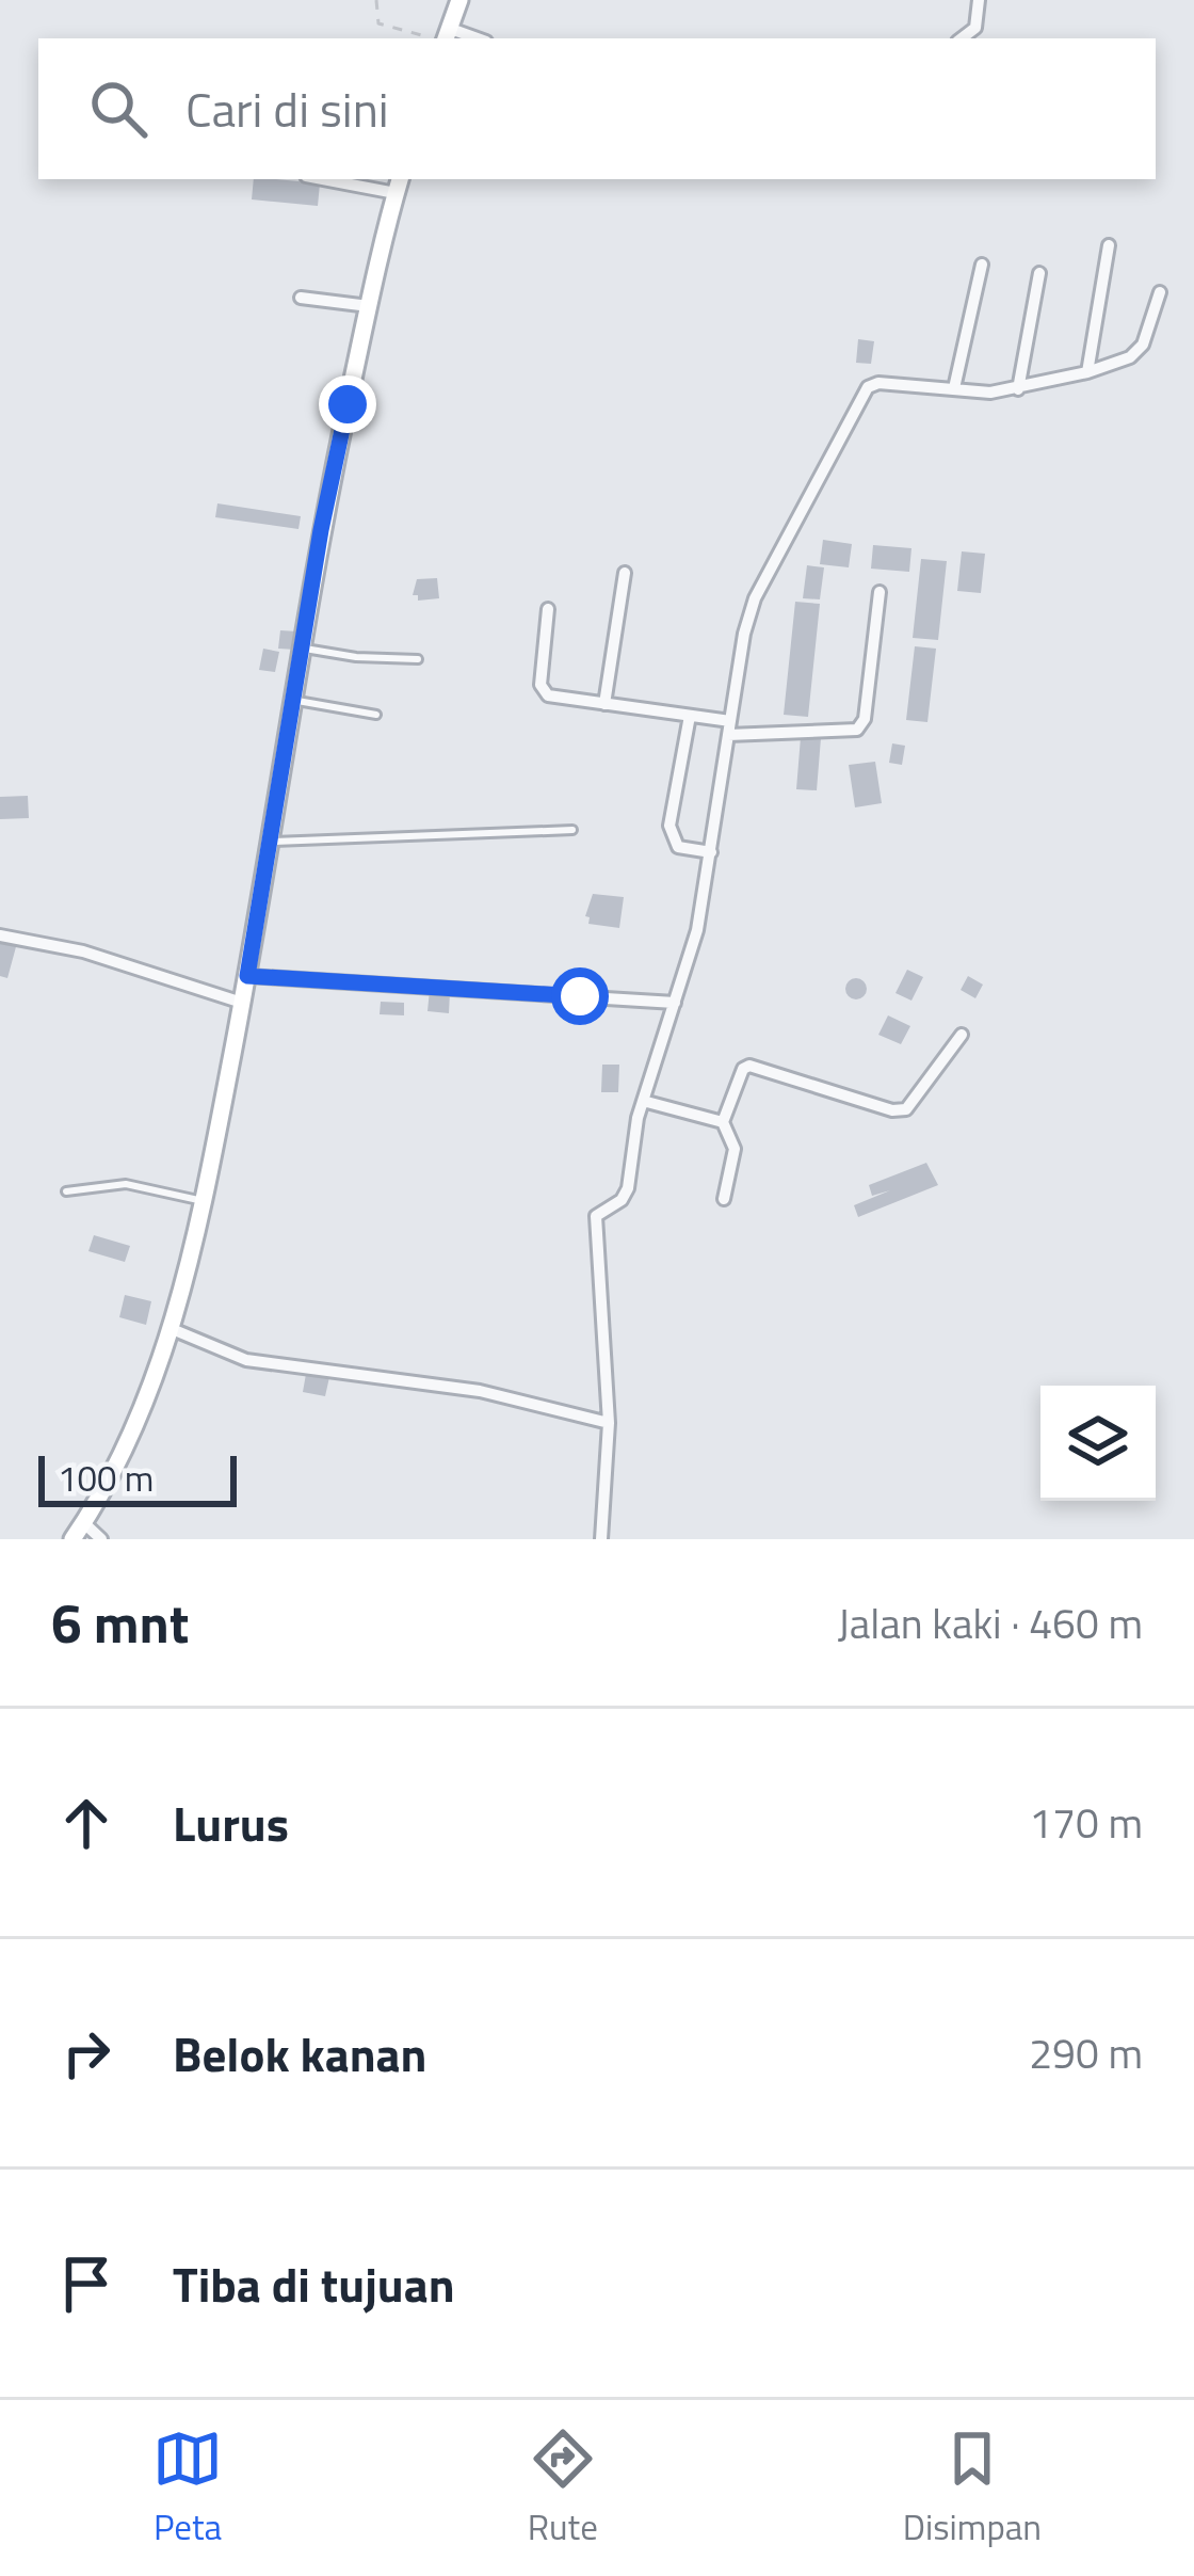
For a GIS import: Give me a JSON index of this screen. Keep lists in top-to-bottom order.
{
  "scale_bar": "100 m",
  "page": {
    "search": "Cari di sini",
    "scale": "100 m",
    "heading": ["6 mnt", "Jalan kaki · 460 m"],
    "list": [
      ["Lurus", "170 m"],
      ["Belok kanan", "290 m"],
      "Tiba di tujuan"
    ],
    "nav": ["Peta", "Rute", "Disimpan"]
  }
}
